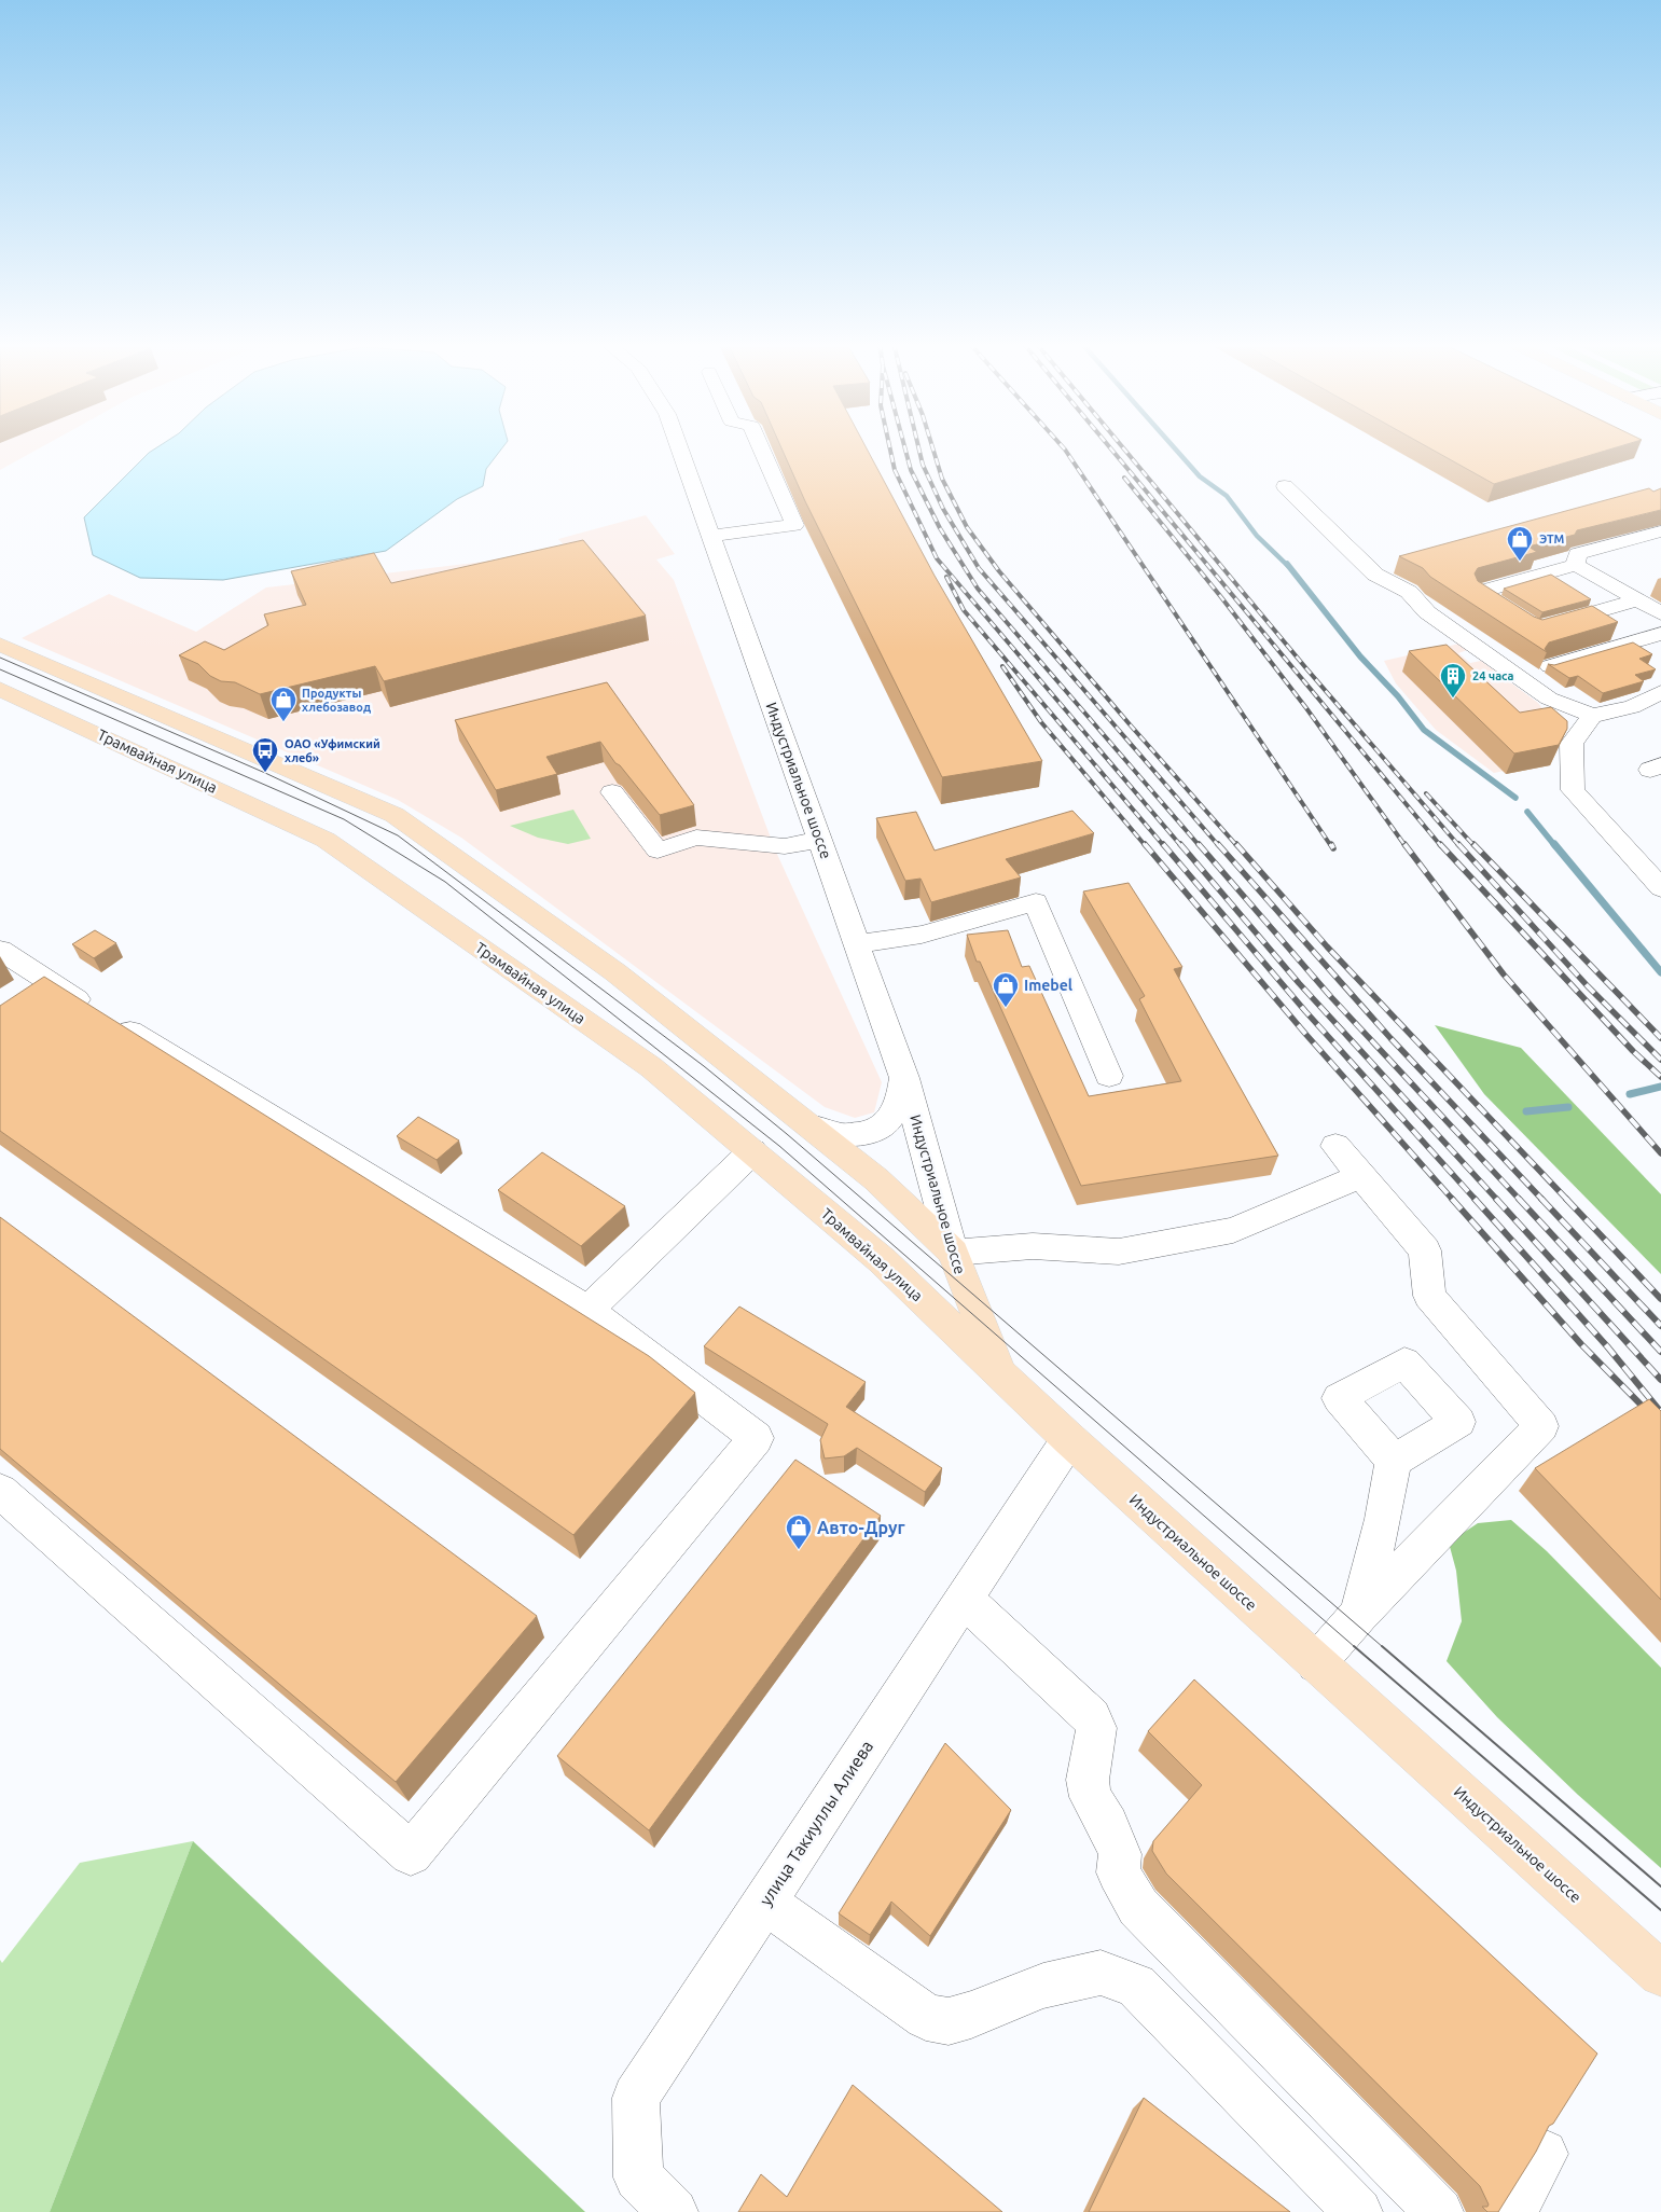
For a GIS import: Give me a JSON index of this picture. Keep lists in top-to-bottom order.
{
  "streets": {
    "main road": ["Трамвайная улица", "Индустриальное шоссе"],
    "street": ["улица Такиуллы Алиева"]
  },
  "crossings": [
    ["Трамвайная улица", "Индустриальное шоссе"],
    ["Индустриальное шоссе", "улица Такиуллы Алиева"]
  ],
  "places": {
    "shop": [
      "ЭТМ",
      "Продукты хлебозавод",
      "Imebel",
      "Авто-Друг"
    ],
    "building": ["24 часа"],
    "bus stop": ["ОАО «Уфимский хлеб»"]
  }
}
